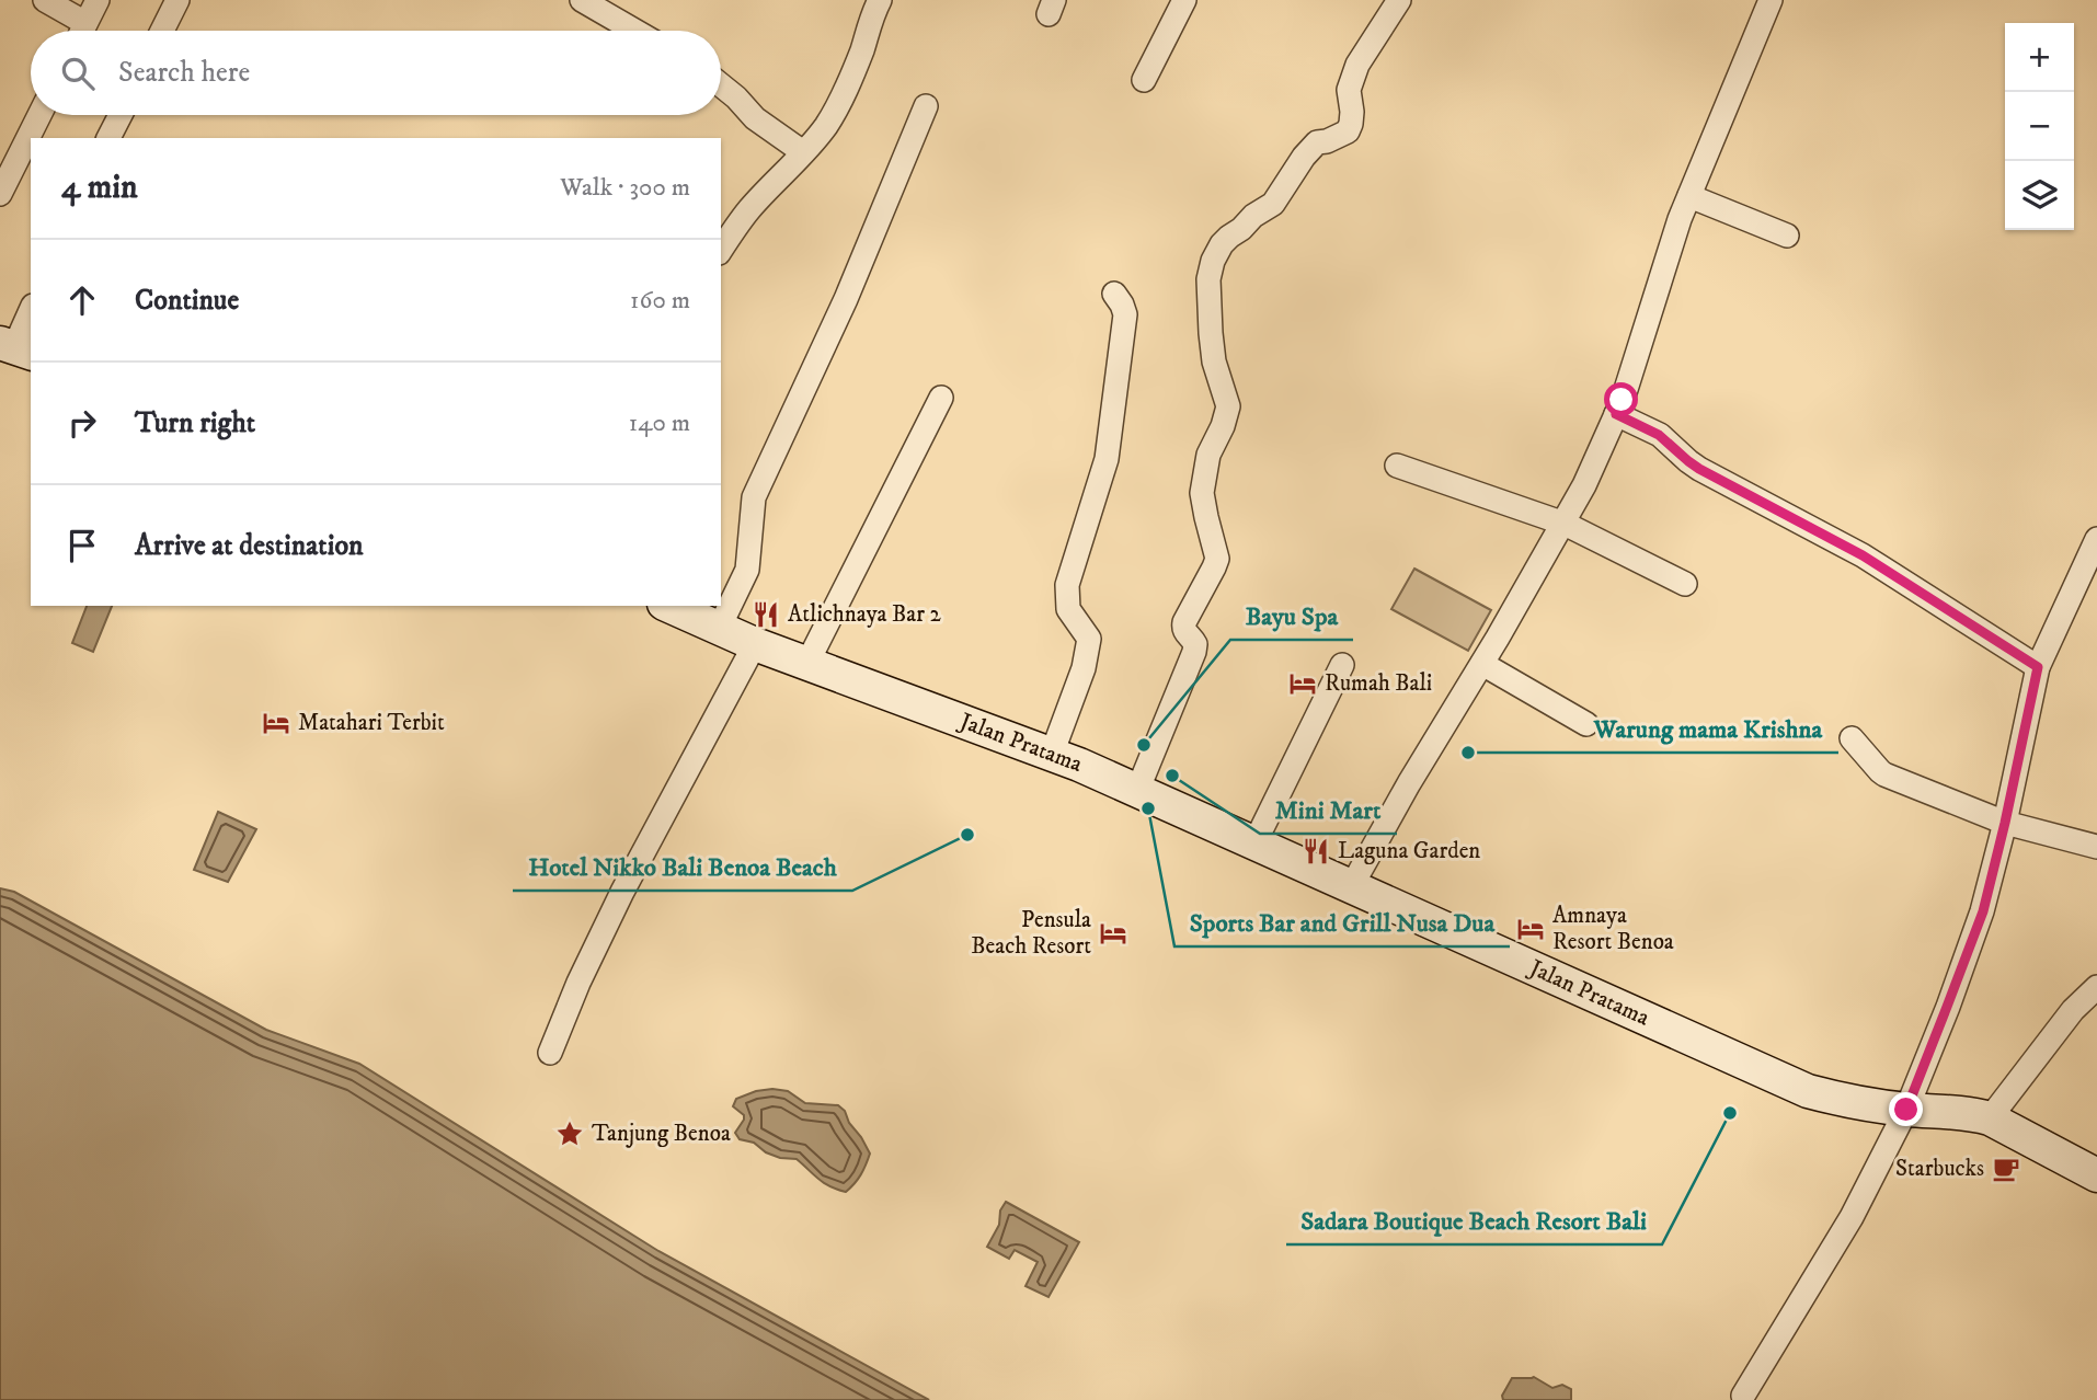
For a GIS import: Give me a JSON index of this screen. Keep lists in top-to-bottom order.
{
  "streets": {
    "street": ["Jalan Pratama"]
  },
  "places": {
    "restaurant": ["Atlichnaya Bar 2", "Laguna Garden"],
    "hotel": [
      "Rumah Bali",
      "Matahari Terbit",
      "Amnaya Resort Benoa",
      "Pensula Beach Resort"
    ],
    "other": [
      "Bayu Spa",
      "Warung mama Krishna",
      "Mini Mart",
      "Sports Bar and Grill Nusa Dua",
      "Hotel Nikko Bali Benoa Beach",
      "Sadara Boutique Beach Resort Bali"
    ],
    "place": ["Tanjung Benoa"],
    "cafe": ["Starbucks"]
  },
  "page": {
    "map_buttons": ["+", "−"],
    "search": "Search here",
    "heading": ["4 min", "Walk · 300 m"],
    "list": [
      ["Continue", "160 m"],
      ["Turn right", "140 m"],
      "Arrive at destination"
    ]
  }
}
